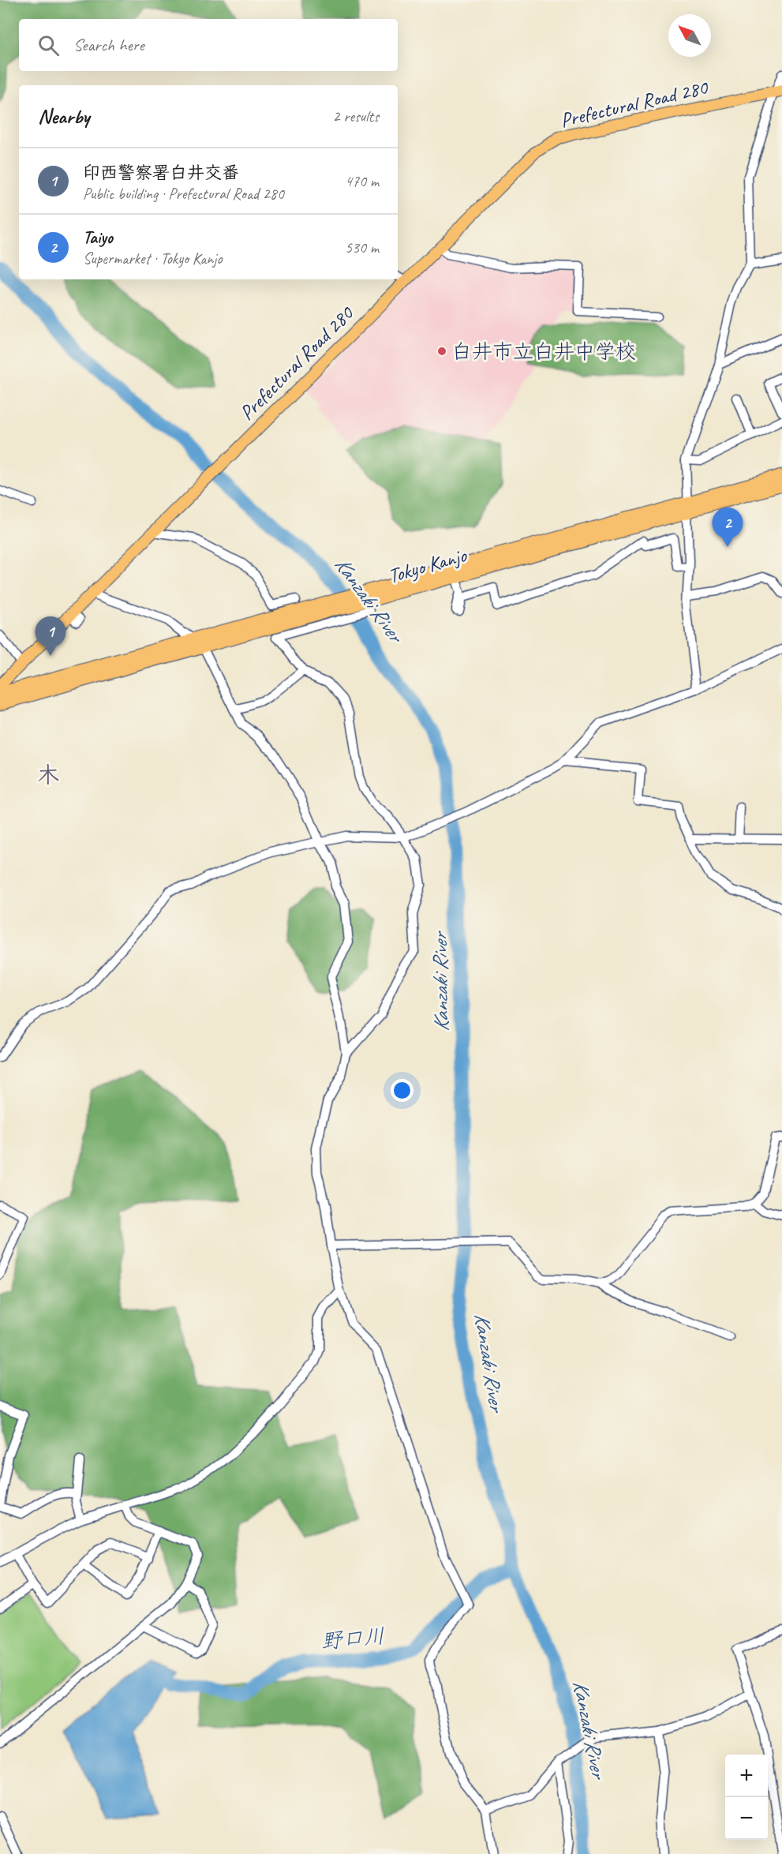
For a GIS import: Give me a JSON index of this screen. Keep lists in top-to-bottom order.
{
  "streets": {
    "highway": ["Tokyo Kanjo"],
    "main road": ["Prefectural Road 280"]
  },
  "districts": ["木"],
  "water": ["Kanzaki River", "野口川"],
  "places": ["白井市立白井中学校"],
  "north": "top left",
  "page": {
    "search": "Search here",
    "heading": ["Nearby", "2 results"],
    "list": [
      {
        "mark": "1",
        "name": "印西警察署白井交番",
        "note": "Public building · Prefectural Road 280",
        "value": "470 m"
      },
      {
        "mark": "2",
        "name": "Taiyo",
        "note": "Supermarket · Tokyo Kanjo",
        "value": "530 m"
      }
    ],
    "pins": ["2", "1"],
    "map_buttons": ["+", "−"]
  }
}
